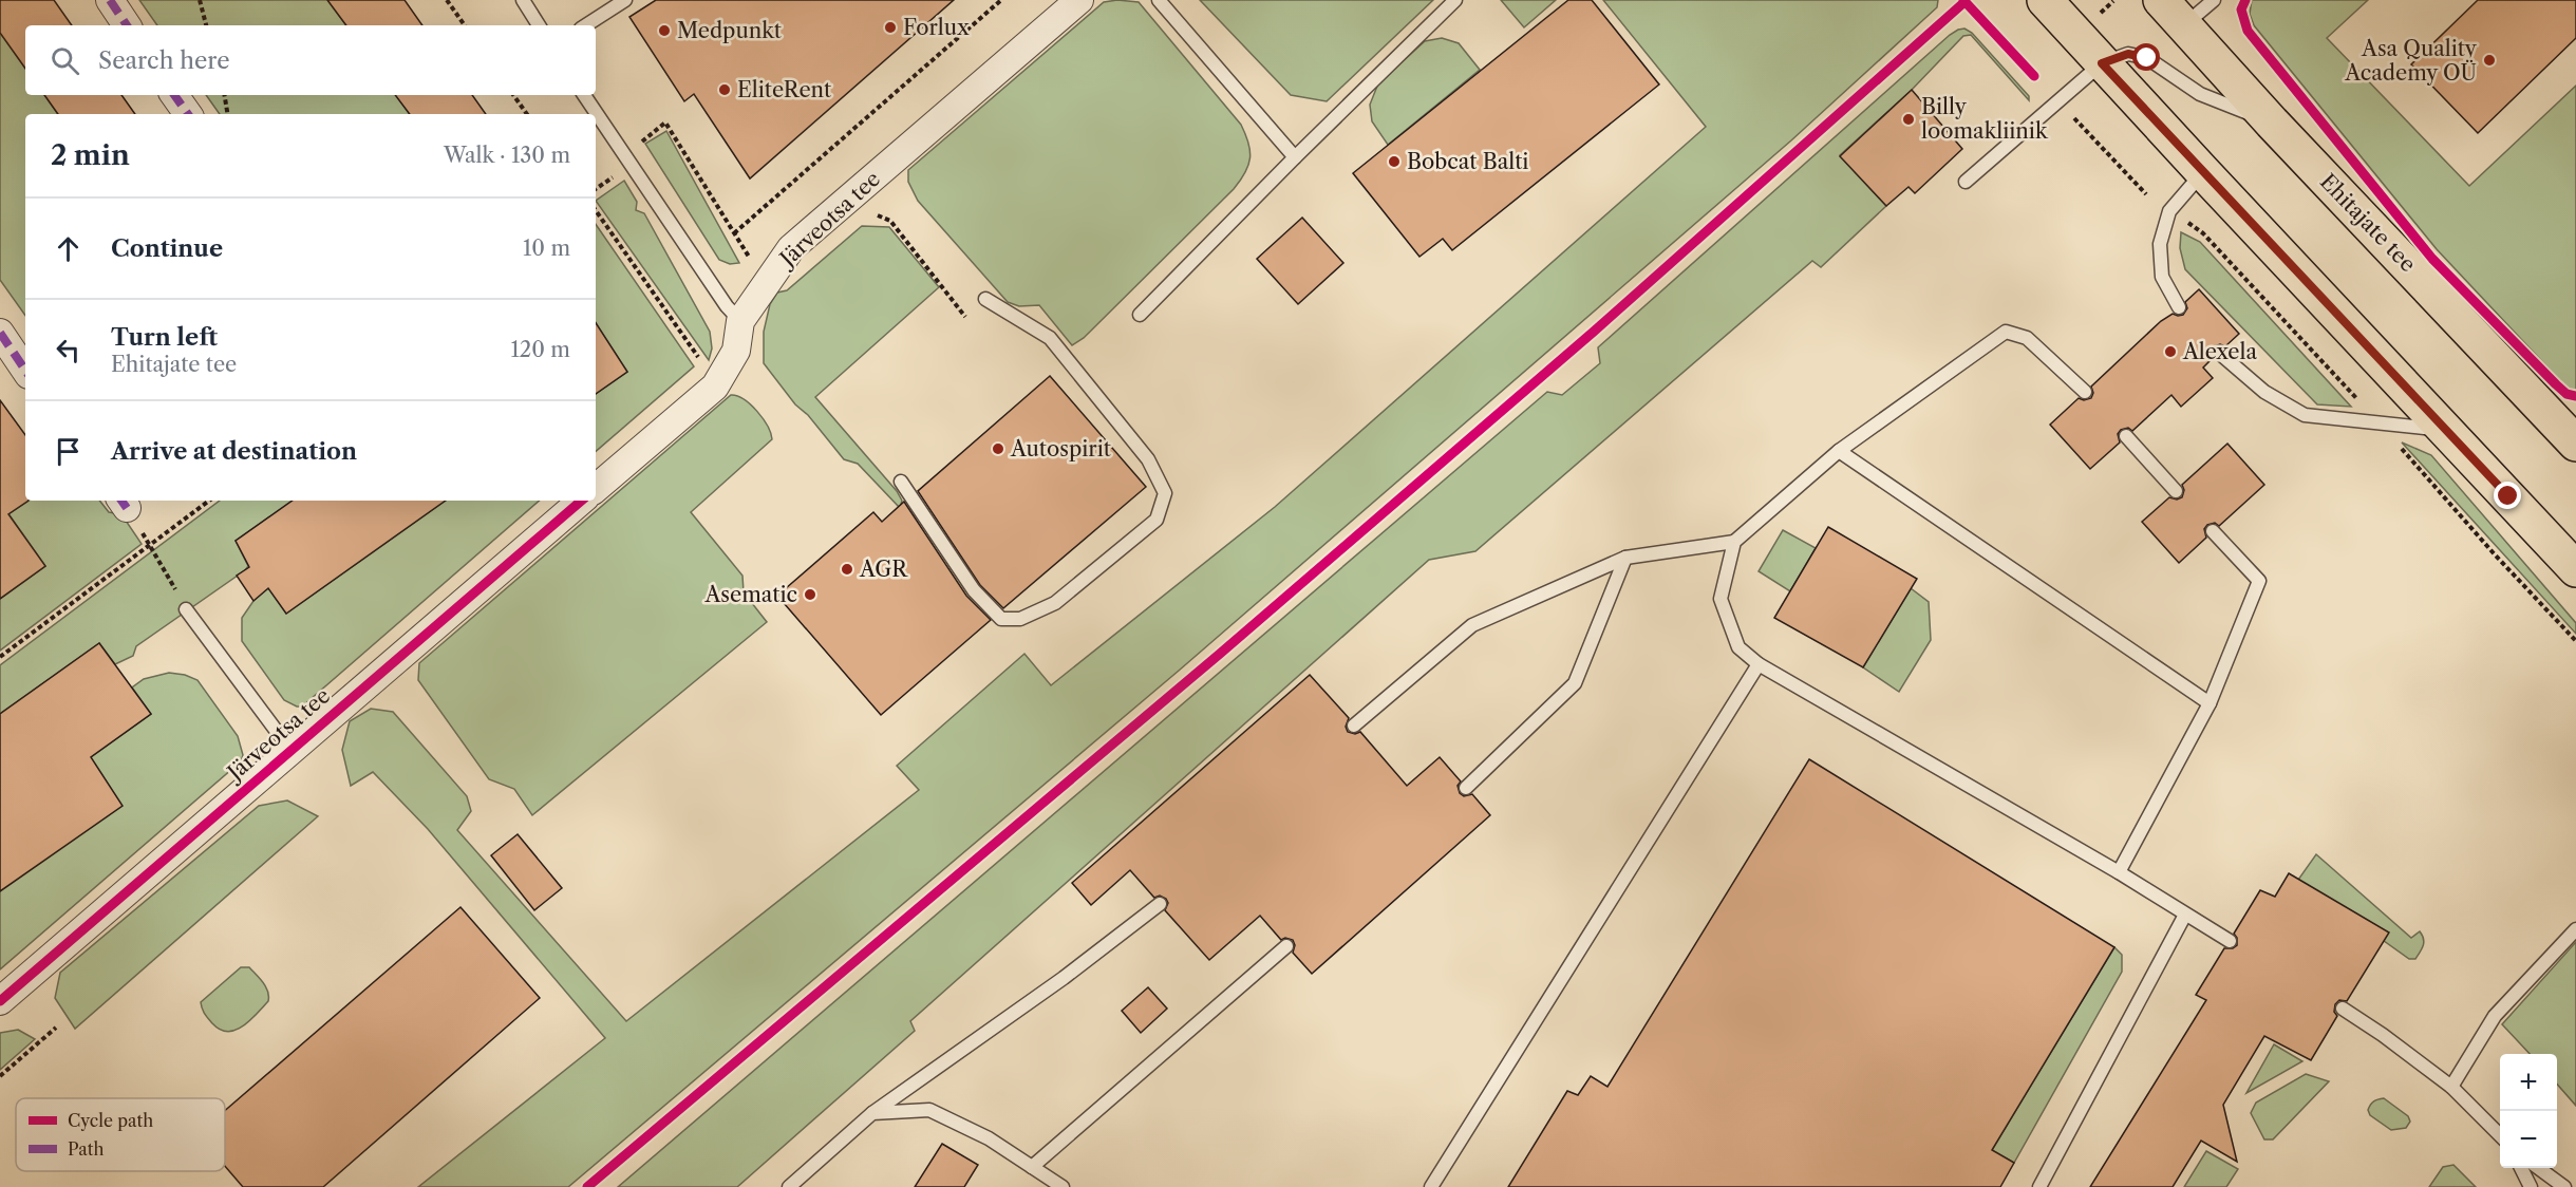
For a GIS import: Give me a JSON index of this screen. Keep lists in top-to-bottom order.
{
  "streets": {
    "main road": ["Ehitajate tee"],
    "street": ["Järveotsa tee"]
  },
  "places": [
    "Forlux",
    "Medpunkt",
    "Asa Quality Academy OÜ",
    "EliteRent",
    "Billy loomakliinik",
    "Bobcat Balti",
    "Alexela",
    "Autospirit",
    "AGR",
    "Asematic"
  ],
  "legend": ["Cycle path", "Path"],
  "page": {
    "search": "Search here",
    "heading": ["2 min", "Walk · 130 m"],
    "list": [
      ["Continue", "10 m"],
      ["Turn left", "Ehitajate tee", "120 m"],
      "Arrive at destination"
    ],
    "map_buttons": ["+", "−"]
  }
}
